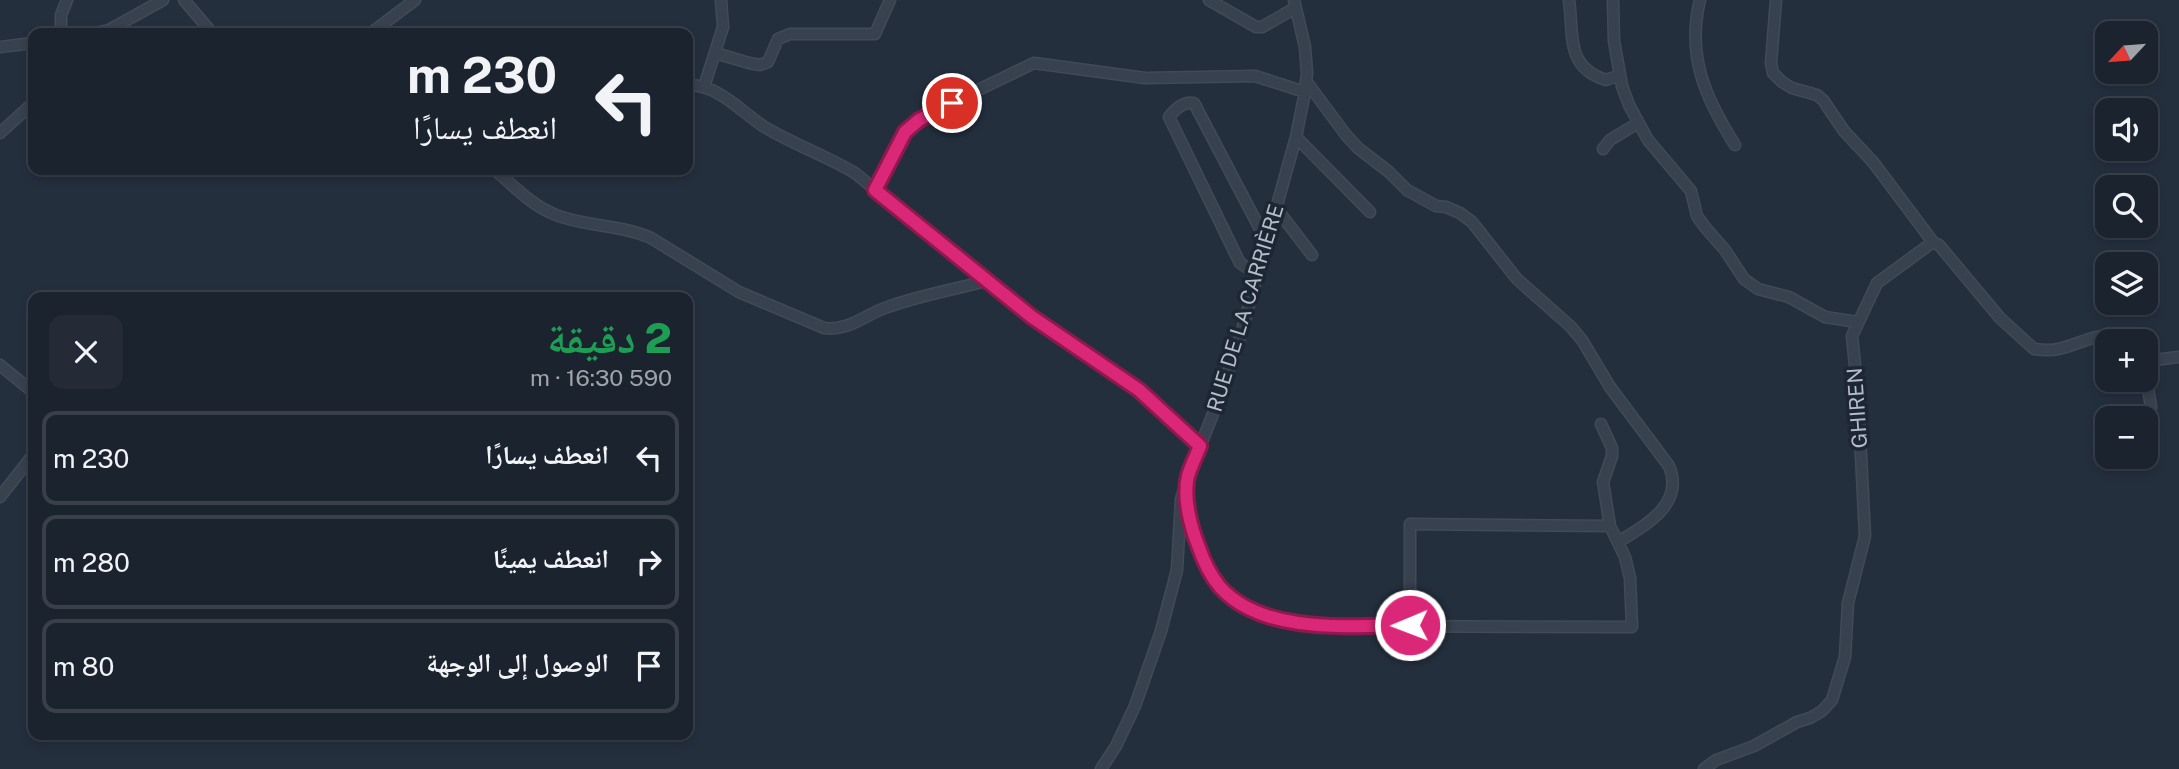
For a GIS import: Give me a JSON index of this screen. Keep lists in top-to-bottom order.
{
  "streets": {
    "street": ["RUE DE LA CARRIÈRE", "GHIREN"]
  },
  "north": "bottom left",
  "page": {
    "map_buttons": ["+", "−"],
    "turn": ["230 m", "انعطف يسارًا"],
    "heading": ["2 دقيقة", "590 m · 16:30"],
    "list": [
      {
        "name": "انعطف يسارًا",
        "value": "230 m"
      },
      {
        "name": "انعطف يمينًا",
        "value": "280 m"
      },
      {
        "name": "الوصول إلى الوجهة",
        "value": "80 m"
      }
    ]
  }
}
